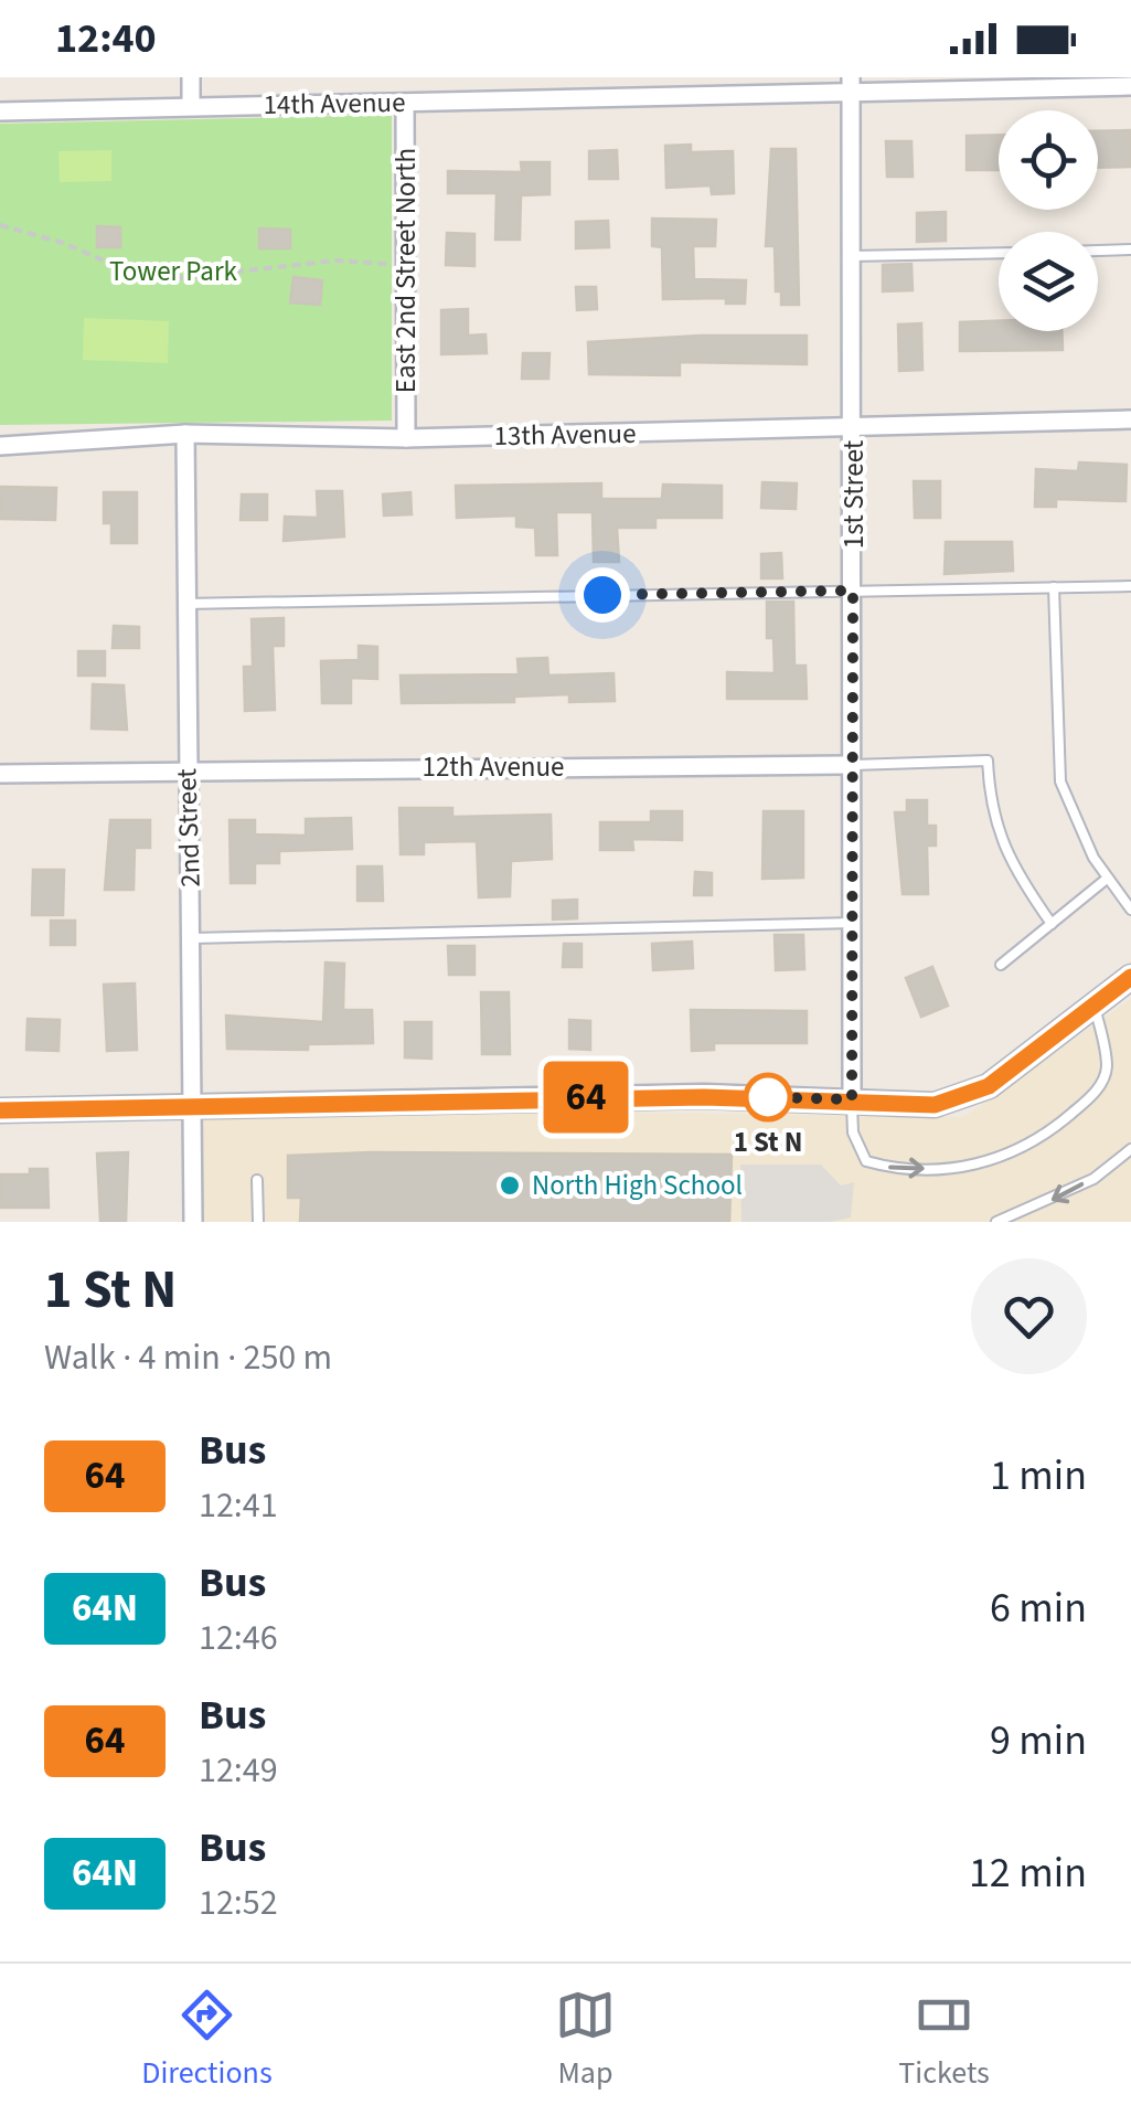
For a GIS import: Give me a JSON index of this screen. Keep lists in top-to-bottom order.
{
  "streets": {
    "street": [
      "14th Avenue",
      "East 2nd Street North",
      "13th Avenue",
      "1st Street",
      "12th Avenue",
      "2nd Street"
    ]
  },
  "crossings": [
    ["14th Avenue", "East 2nd Street North"],
    ["14th Avenue", "1st Street"],
    ["East 2nd Street North", "13th Avenue"],
    ["13th Avenue", "1st Street"],
    ["13th Avenue", "2nd Street"],
    ["1st Street", "12th Avenue"],
    ["12th Avenue", "2nd Street"]
  ],
  "parks": ["Tower Park"],
  "places": ["1 St N", "North High School"],
  "lines": ["bus line 64"],
  "page": {
    "status": "12:40",
    "on_map": "64",
    "heading": ["1 St N", "Walk · 4 min · 250 m"],
    "list": [
      {
        "mark": "64",
        "name": "Bus",
        "note": "12:41",
        "value": "1 min"
      },
      {
        "mark": "64N",
        "name": "Bus",
        "note": "12:46",
        "value": "6 min"
      },
      {
        "mark": "64",
        "name": "Bus",
        "note": "12:49",
        "value": "9 min"
      },
      {
        "mark": "64N",
        "name": "Bus",
        "note": "12:52",
        "value": "12 min"
      }
    ],
    "tabs": ["Directions", "Map", "Tickets"]
  }
}
